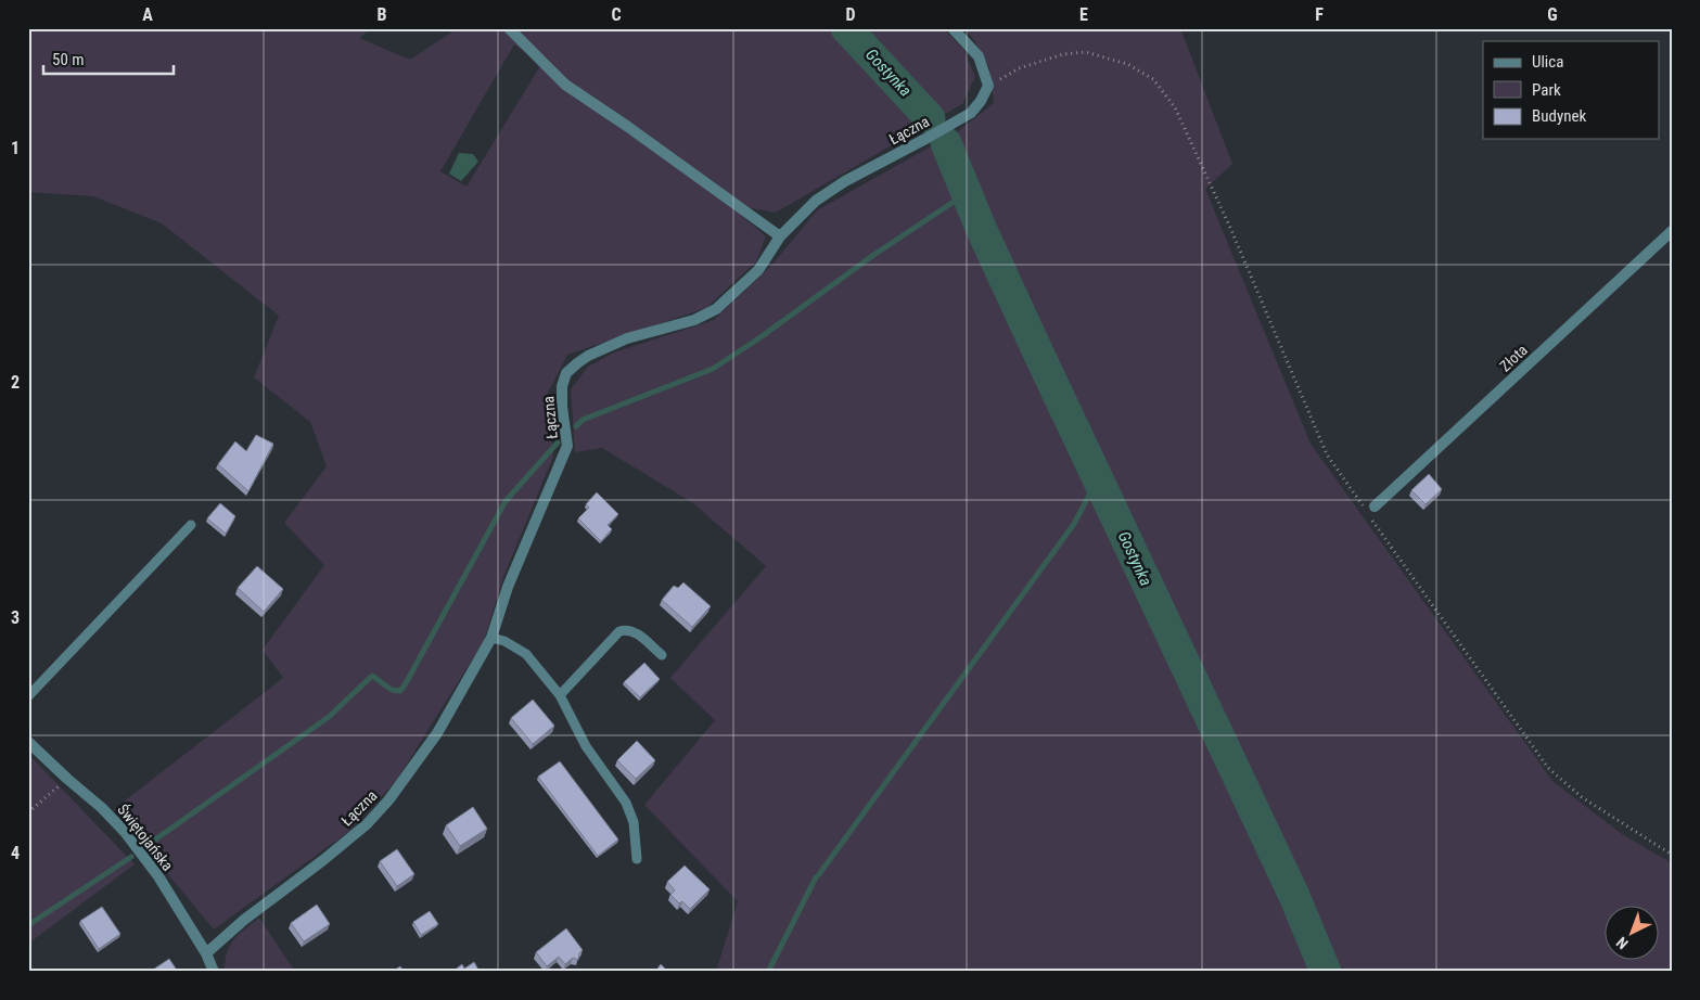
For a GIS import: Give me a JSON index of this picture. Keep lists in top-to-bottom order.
{
  "streets": {
    "street": ["Łączna", "Złota", "Świętojańska"]
  },
  "crossings": [
    ["Łączna", "Świętojańska"]
  ],
  "water": ["Gostynka"],
  "legend": ["Ulica", "Park", "Budynek"],
  "scale_bar": "50 m",
  "north": "bottom left",
  "grid": {
    "columns": [
      "A",
      "B",
      "C",
      "D",
      "E",
      "F",
      "G"
    ],
    "rows": [
      "1",
      "2",
      "3",
      "4"
    ]
  }
}
